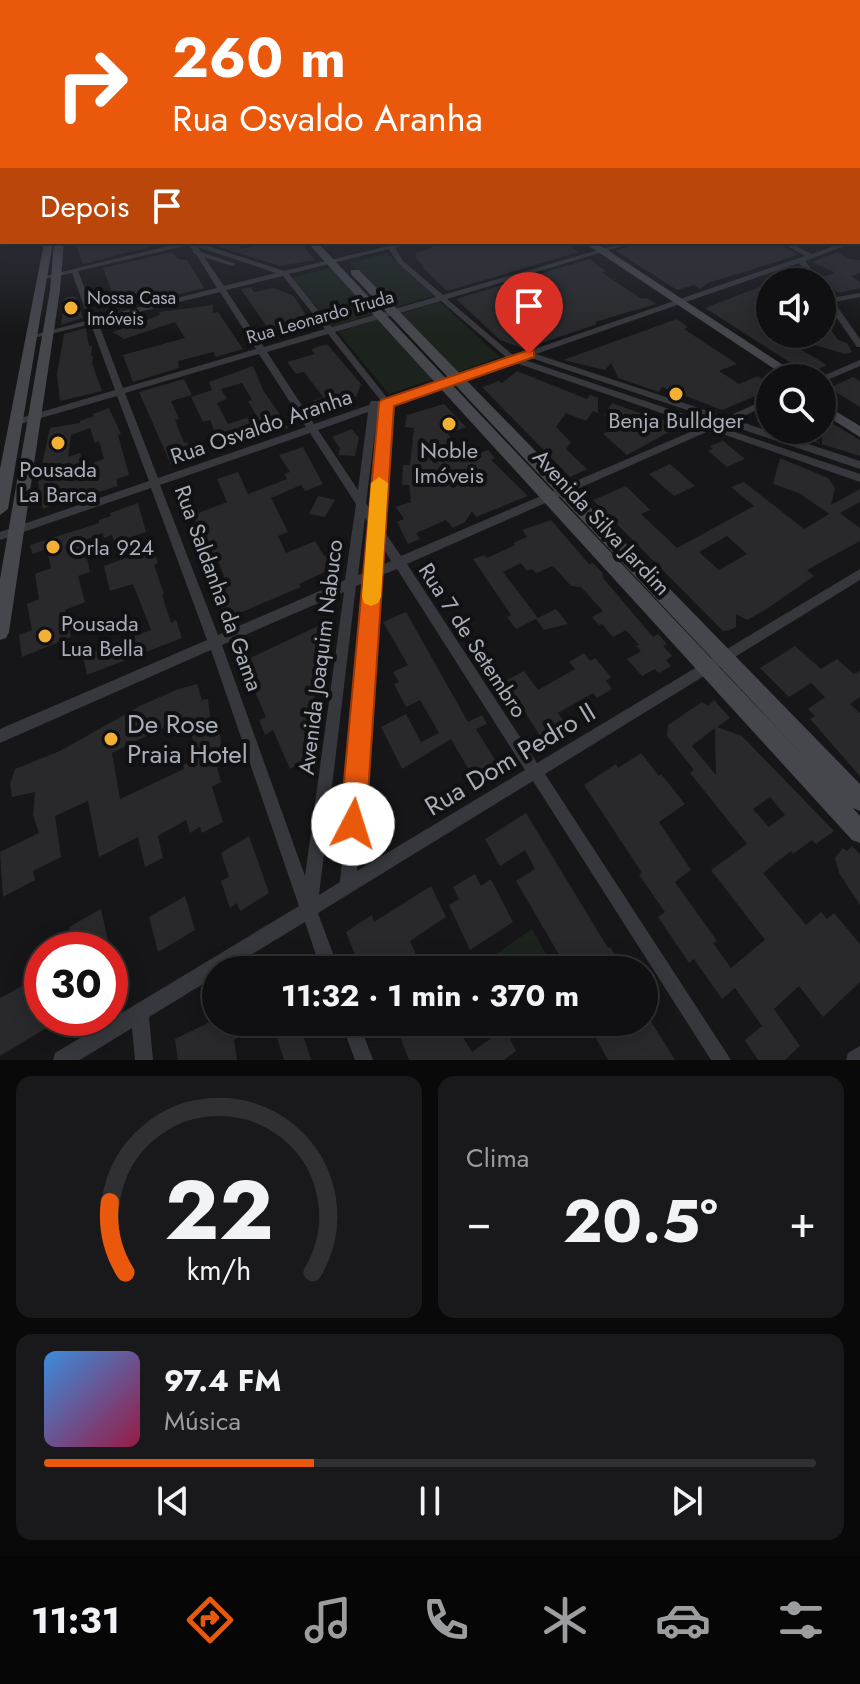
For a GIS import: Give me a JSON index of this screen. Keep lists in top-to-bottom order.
{
  "streets": {
    "street": [
      "Rua Leonardo Truda",
      "Rua Osvaldo Aranha",
      "Avenida Silva Jardim",
      "Rua Saldanha da Gama",
      "Rua 7 de Setembro",
      "Avenida Joaquim Nabuco",
      "Rua Dom Pedro II"
    ]
  },
  "crossings": [
    ["Rua Leonardo Truda", "Avenida Silva Jardim"],
    ["Rua Leonardo Truda", "Rua Saldanha da Gama"],
    ["Rua Leonardo Truda", "Rua 7 de Setembro"],
    ["Rua Osvaldo Aranha", "Avenida Silva Jardim"],
    ["Rua Osvaldo Aranha", "Rua Saldanha da Gama"],
    ["Rua Osvaldo Aranha", "Rua 7 de Setembro"],
    ["Rua Osvaldo Aranha", "Avenida Joaquim Nabuco"],
    ["Avenida Silva Jardim", "Rua Dom Pedro II"],
    ["Rua Saldanha da Gama", "Avenida Joaquim Nabuco"],
    ["Rua Saldanha da Gama", "Rua Dom Pedro II"],
    ["Rua 7 de Setembro", "Avenida Joaquim Nabuco"],
    ["Rua 7 de Setembro", "Rua Dom Pedro II"],
    ["Avenida Joaquim Nabuco", "Rua Dom Pedro II"]
  ],
  "places": [
    "Nossa Casa Imóveis",
    "Benja Bulldger",
    "Noble Imóveis",
    "Pousada La Barca",
    "Orla 924",
    "Pousada Lua Bella",
    "De Rose Praia Hotel"
  ],
  "page": {
    "turn": ["260 m", "Rua Osvaldo Aranha"],
    "then": "Depois",
    "limit": "30",
    "trip": "11:32 · 1 min · 370 m",
    "tile": "Clima",
    "heat": ["−", "20.5°", "+"],
    "song": ["97.4 FM", "Música"],
    "tabs": "11:31",
    "gauge": ["22", "km/h"]
  }
}
